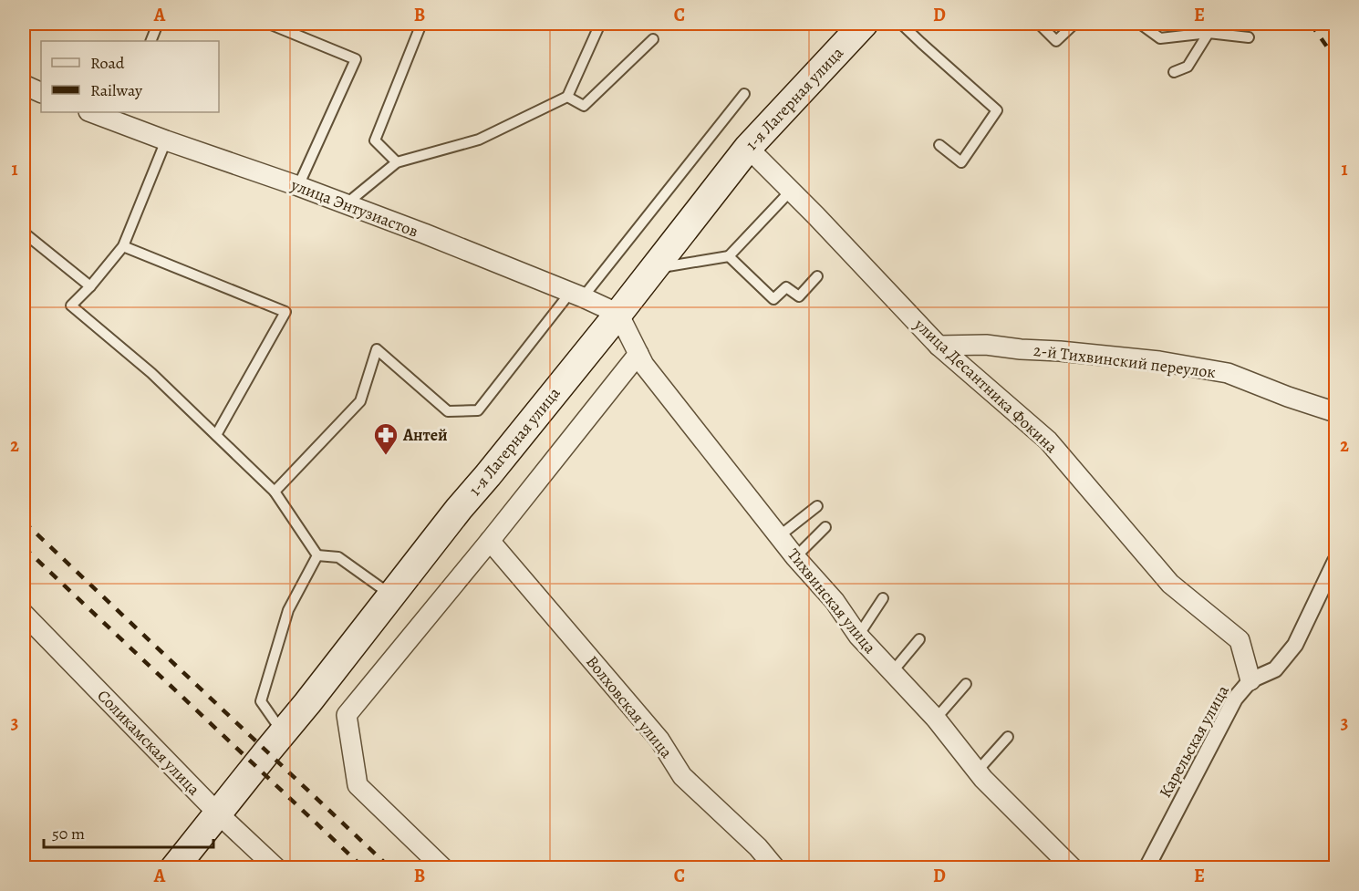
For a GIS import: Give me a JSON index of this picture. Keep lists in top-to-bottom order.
{
  "streets": {
    "main road": ["1-я Лагерная улица"],
    "street": [
      "улица Энтузиастов",
      "2-й Тихвинский переулок",
      "улица Десантника Фокина",
      "Тихвинская улица",
      "Волховская улица",
      "Карельская улица",
      "Соликамская улица"
    ]
  },
  "crossings": [
    ["1-я Лагерная улица", "улица Энтузиастов"],
    ["1-я Лагерная улица", "улица Десантника Фокина"],
    ["1-я Лагерная улица", "Тихвинская улица"],
    ["1-я Лагерная улица", "Соликамская улица"],
    ["улица Энтузиастов", "Тихвинская улица"],
    ["2-й Тихвинский переулок", "улица Десантника Фокина"],
    ["улица Десантника Фокина", "Карельская улица"]
  ],
  "places": {
    "pharmacy": ["Антей"]
  },
  "legend": ["Road", "Railway"],
  "scale_bar": "50 m",
  "grid": {
    "columns": [
      "A",
      "B",
      "C",
      "D",
      "E"
    ],
    "rows": ["1", "2", "3"]
  }
}
